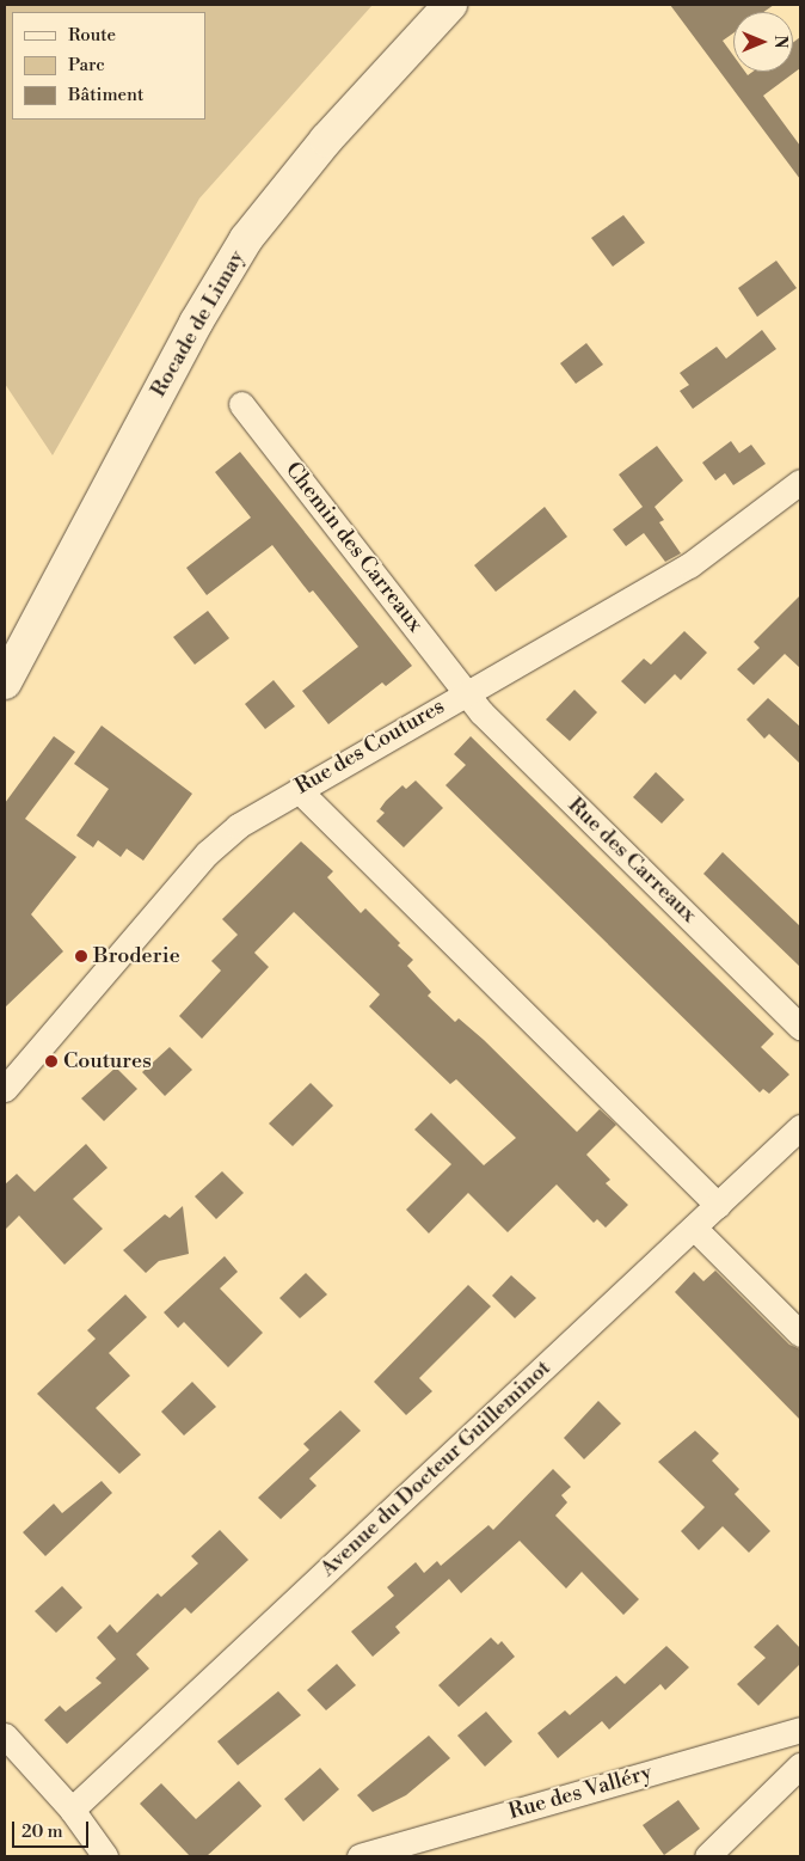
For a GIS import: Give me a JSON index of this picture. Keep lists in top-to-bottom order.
{
  "streets": {
    "main road": ["Rocade de Limay"],
    "street": [
      "Chemin des Carreaux",
      "Rue des Coutures",
      "Rue des Carreaux",
      "Avenue du Docteur Guilleminot",
      "Rue des Valléry"
    ]
  },
  "crossings": [
    ["Chemin des Carreaux", "Rue des Coutures"],
    ["Chemin des Carreaux", "Rue des Carreaux"],
    ["Rue des Coutures", "Rue des Carreaux"]
  ],
  "places": ["Broderie", "Coutures"],
  "legend": ["Route", "Parc", "Bâtiment"],
  "scale_bar": "20 m",
  "north": "right"
}
